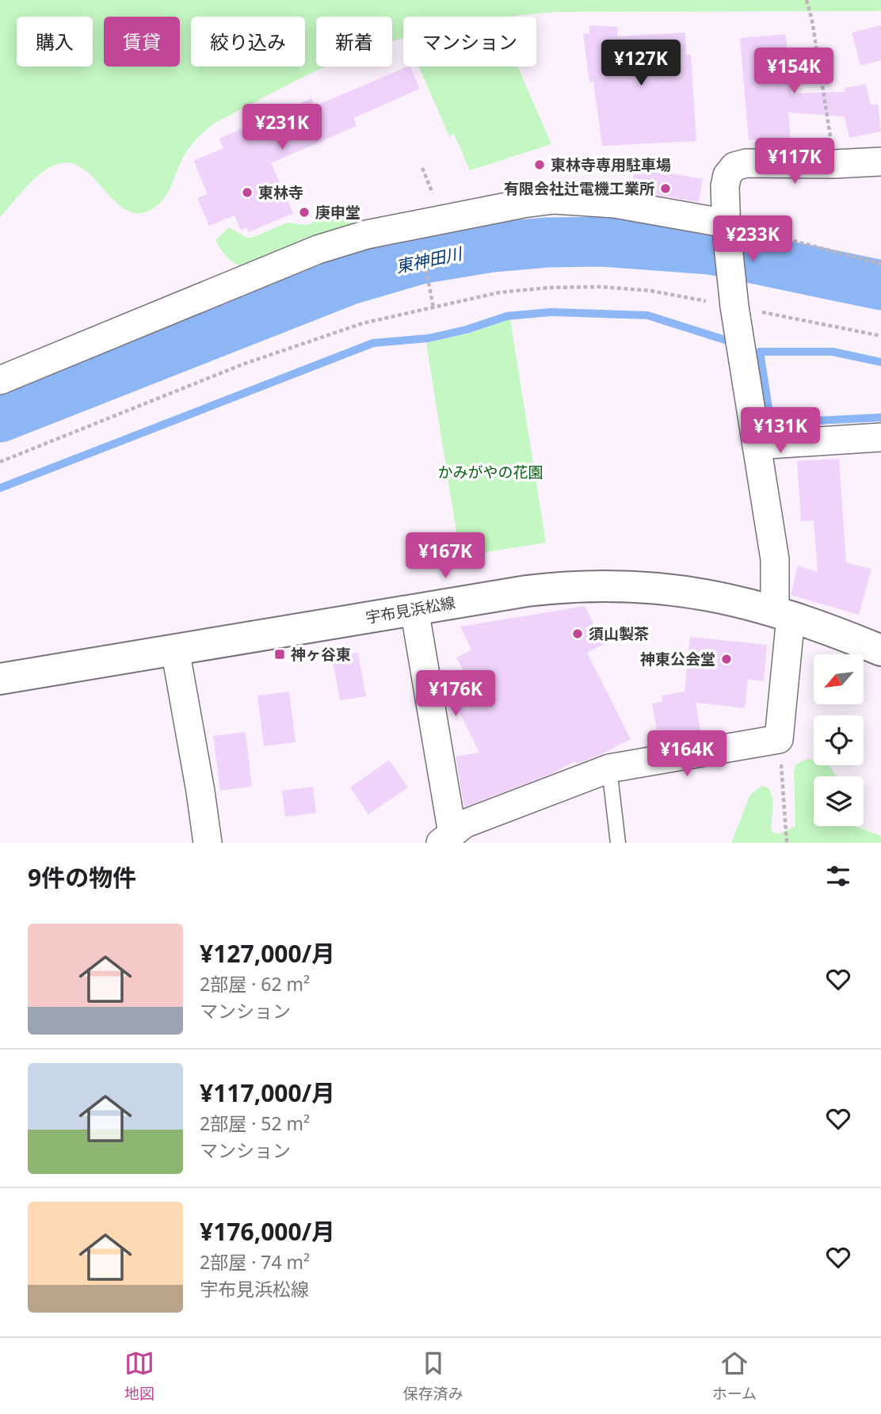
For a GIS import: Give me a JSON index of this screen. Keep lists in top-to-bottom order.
{
  "streets": {
    "main road": ["宇布見浜松線"]
  },
  "water": ["東神田川"],
  "parks": ["かみがやの花園"],
  "places": {
    "other": [
      "東林寺専用駐車場",
      "有限会社辻電機工業所",
      "東林寺",
      "庚申堂",
      "須山製茶",
      "神東公会堂"
    ],
    "transit": ["神ヶ谷東"]
  },
  "north": "bottom left",
  "page": {
    "chip": [
      "購入",
      "賃貸",
      "絞り込み",
      "新着",
      "マンション"
    ],
    "price": [
      "¥127K",
      "¥154K",
      "¥231K",
      "¥117K",
      "¥233K",
      "¥131K",
      "¥167K",
      "¥176K",
      "¥164K"
    ],
    "heading": "9件の物件",
    "list": [
      {
        "name": "¥127,000/月",
        "note": "2部屋 · 62 m² · マンション"
      },
      {
        "name": "¥117,000/月",
        "note": "2部屋 · 52 m² · マンション"
      },
      {
        "name": "¥176,000/月",
        "note": "2部屋 · 74 m² · 宇布見浜松線"
      }
    ],
    "tabs": ["地図", "保存済み", "ホーム"]
  }
}
